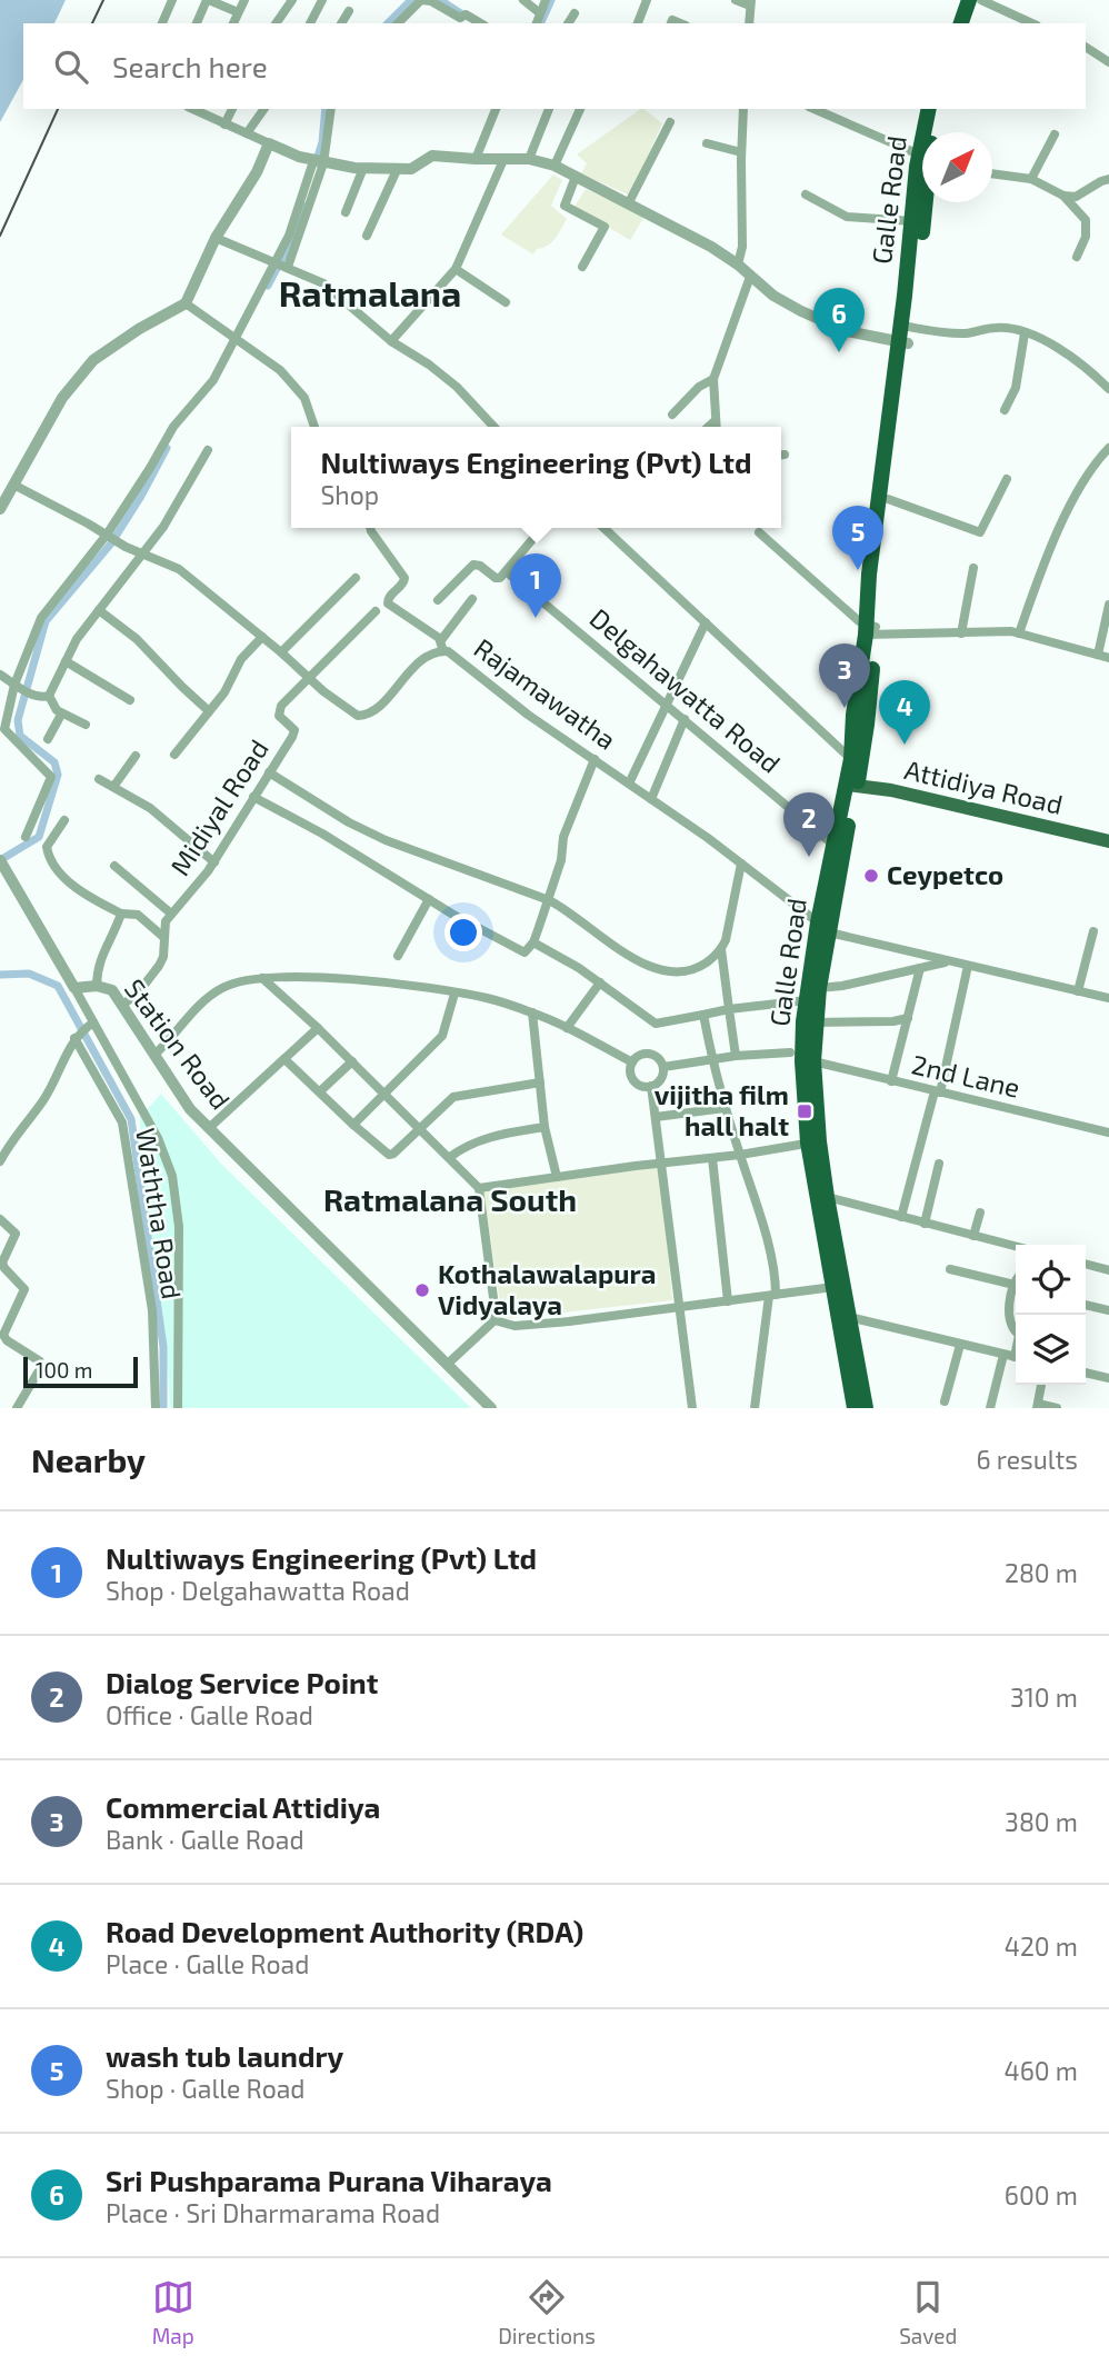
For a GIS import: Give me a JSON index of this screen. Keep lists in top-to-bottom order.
{
  "streets": {
    "highway": ["Galle Road"],
    "main road": ["Attidiya Road"],
    "street": [
      "Delgahawatta Road",
      "Rajamawatha",
      "Midiyal Road",
      "Station Road",
      "2nd Lane",
      "Waththa Road"
    ]
  },
  "crossings": [
    ["Galle Road", "Delgahawatta Road"],
    ["Galle Road", "Rajamawatha"],
    ["Galle Road", "Attidiya Road"],
    ["Galle Road", "2nd Lane"],
    ["Rajamawatha", "Midiyal Road"],
    ["Midiyal Road", "Station Road"]
  ],
  "districts": ["Ratmalana", "Ratmalana South"],
  "places": {
    "other": ["Ceypetco", "Kothalawalapura Vidyalaya"],
    "transit": ["vijitha film hall halt"]
  },
  "scale_bar": "100 m",
  "north": "top right",
  "page": {
    "search": "Search here",
    "pins": [
      "6",
      "5",
      "1",
      "3",
      "4",
      "2"
    ],
    "popup": ["Nultiways Engineering (Pvt) Ltd", "Shop"],
    "scale": "100 m",
    "heading": ["Nearby", "6 results"],
    "list": [
      {
        "mark": "1",
        "name": "Nultiways Engineering (Pvt) Ltd",
        "note": "Shop · Delgahawatta Road",
        "value": "280 m"
      },
      {
        "mark": "2",
        "name": "Dialog Service Point",
        "note": "Office · Galle Road",
        "value": "310 m"
      },
      {
        "mark": "3",
        "name": "Commercial Attidiya",
        "note": "Bank · Galle Road",
        "value": "380 m"
      },
      {
        "mark": "4",
        "name": "Road Development Authority (RDA)",
        "note": "Place · Galle Road",
        "value": "420 m"
      },
      {
        "mark": "5",
        "name": "wash tub laundry",
        "note": "Shop · Galle Road",
        "value": "460 m"
      },
      {
        "mark": "6",
        "name": "Sri Pushparama Purana Viharaya",
        "note": "Place · Sri Dharmarama Road",
        "value": "600 m"
      }
    ],
    "nav": ["Map", "Directions", "Saved"]
  }
}
